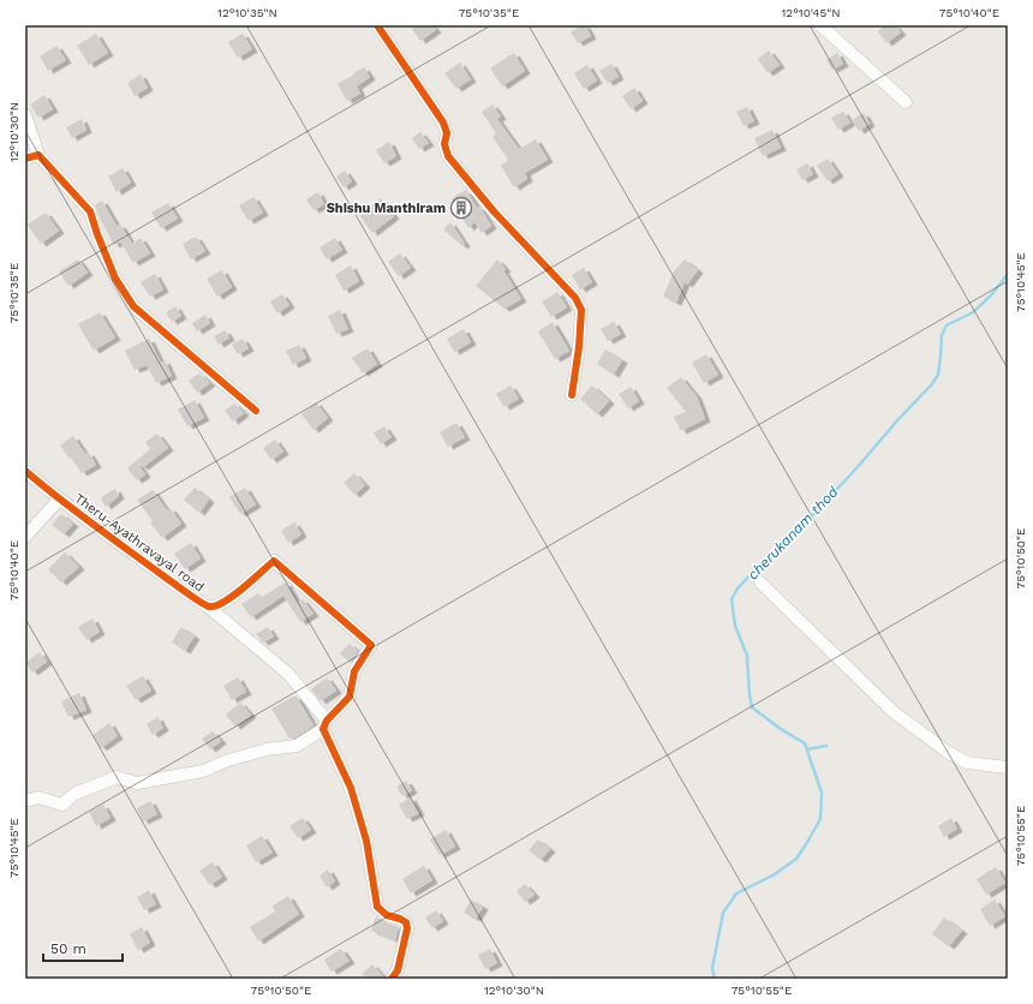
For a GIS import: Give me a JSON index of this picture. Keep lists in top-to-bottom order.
{
  "streets": {
    "street": ["Theru-Ayathravayal road"]
  },
  "water": ["cherukanam thod"],
  "places": {
    "building": ["Shishu Manthiram"]
  },
  "scale_bar": "50 m",
  "coordinates": [
    "12°10'35\"N",
    "75°10'35\"E",
    "12°10'45\"N",
    "75°10'40\"E",
    "12°10'30\"N",
    "75°10'45\"E",
    "75°10'50\"E",
    "75°10'55\"E"
  ]
}
